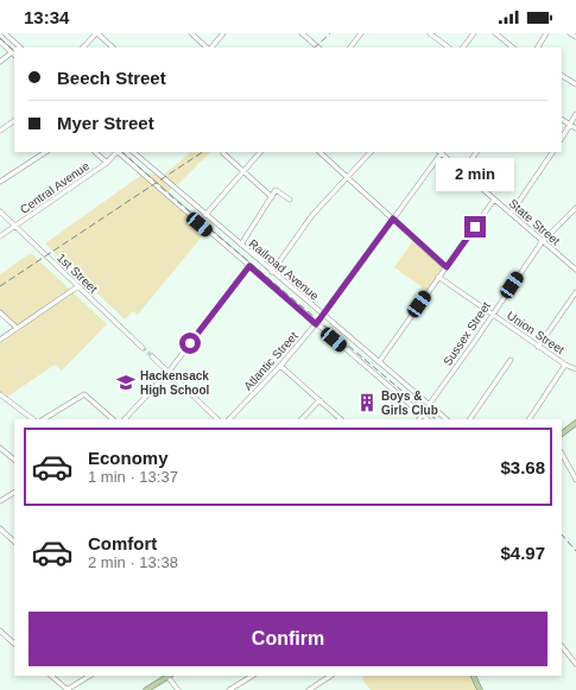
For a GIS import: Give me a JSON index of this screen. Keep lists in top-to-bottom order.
{
  "streets": {
    "street": [
      "Central Avenue",
      "State Street",
      "Railroad Avenue",
      "1st Street",
      "Union Street",
      "Sussex Street",
      "Atlantic Street"
    ]
  },
  "crossings": [
    ["Central Avenue", "1st Street"],
    ["State Street", "Sussex Street"],
    ["State Street", "Atlantic Street"],
    ["Railroad Avenue", "Sussex Street"],
    ["Railroad Avenue", "Atlantic Street"],
    ["Union Street", "Sussex Street"]
  ],
  "places": {
    "school or university": ["Hackensack High School"],
    "building": ["Boys & Girls Club"]
  },
  "page": {
    "status": "13:34",
    "banner": ["Beech Street", "Myer Street"],
    "bubble": "2 min",
    "list": [
      {
        "name": "Economy",
        "note": "1 min · 13:37",
        "value": "$3.68"
      },
      {
        "name": "Comfort",
        "note": "2 min · 13:38",
        "value": "$4.97"
      }
    ],
    "buttons": "Confirm"
  }
}
